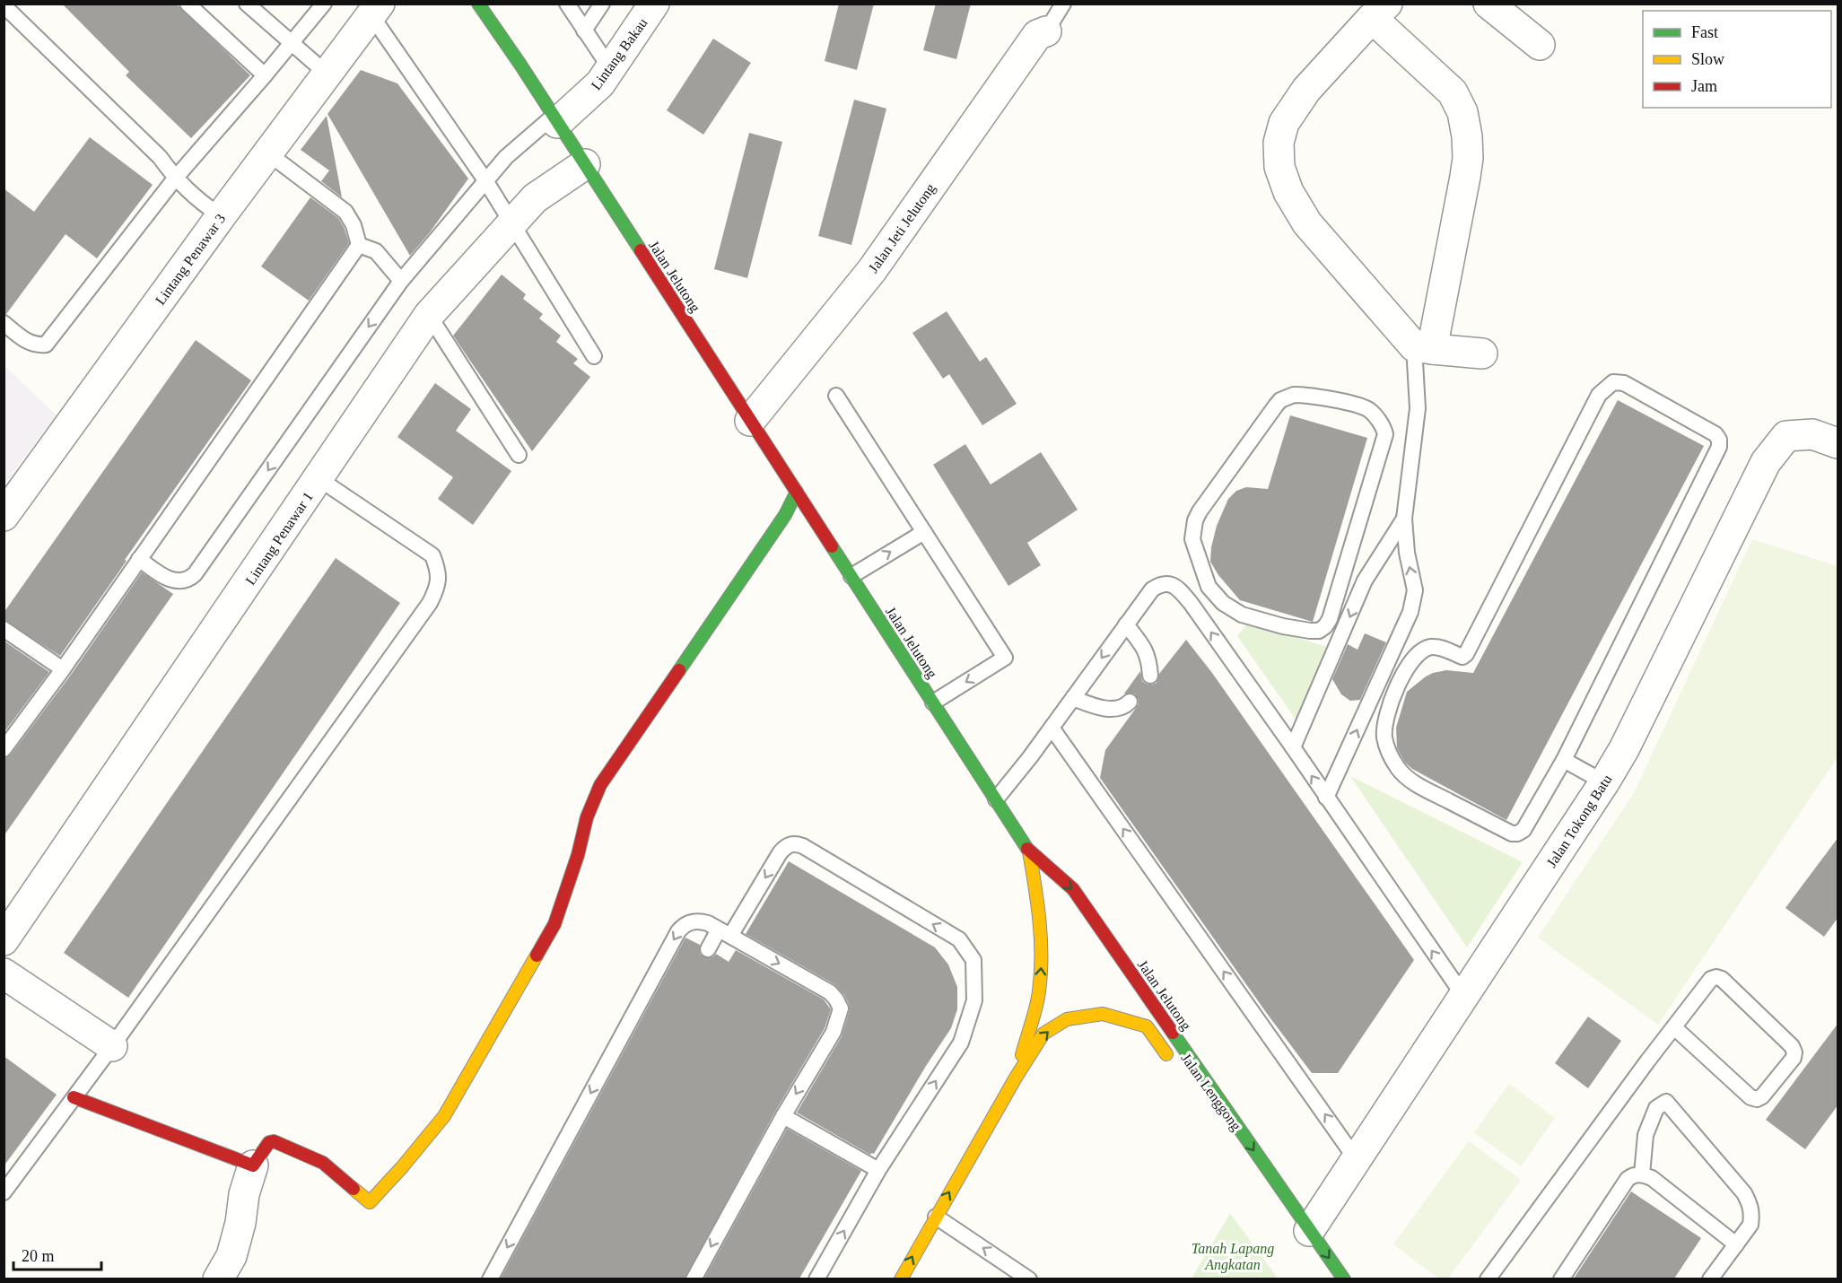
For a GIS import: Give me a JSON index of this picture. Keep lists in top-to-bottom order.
{
  "streets": {
    "main road": ["Jalan Jelutong", "Jalan Lenggong"],
    "street": [
      "Lintang Bakau",
      "Jalan Jeti Jelutong",
      "Lintang Penawar 3",
      "Lintang Penawar 1",
      "Jalan Tokong Batu"
    ]
  },
  "crossings": [
    ["Lintang Bakau", "Jalan Jelutong"],
    ["Jalan Jeti Jelutong", "Jalan Jelutong"],
    ["Jalan Jelutong", "Lintang Penawar 1"],
    ["Jalan Jelutong", "Jalan Tokong Batu"],
    ["Jalan Jelutong", "Jalan Lenggong"]
  ],
  "parks": ["Tanah Lapang Angkatan"],
  "legend": ["Fast", "Slow", "Jam"],
  "scale_bar": "20 m"
}
